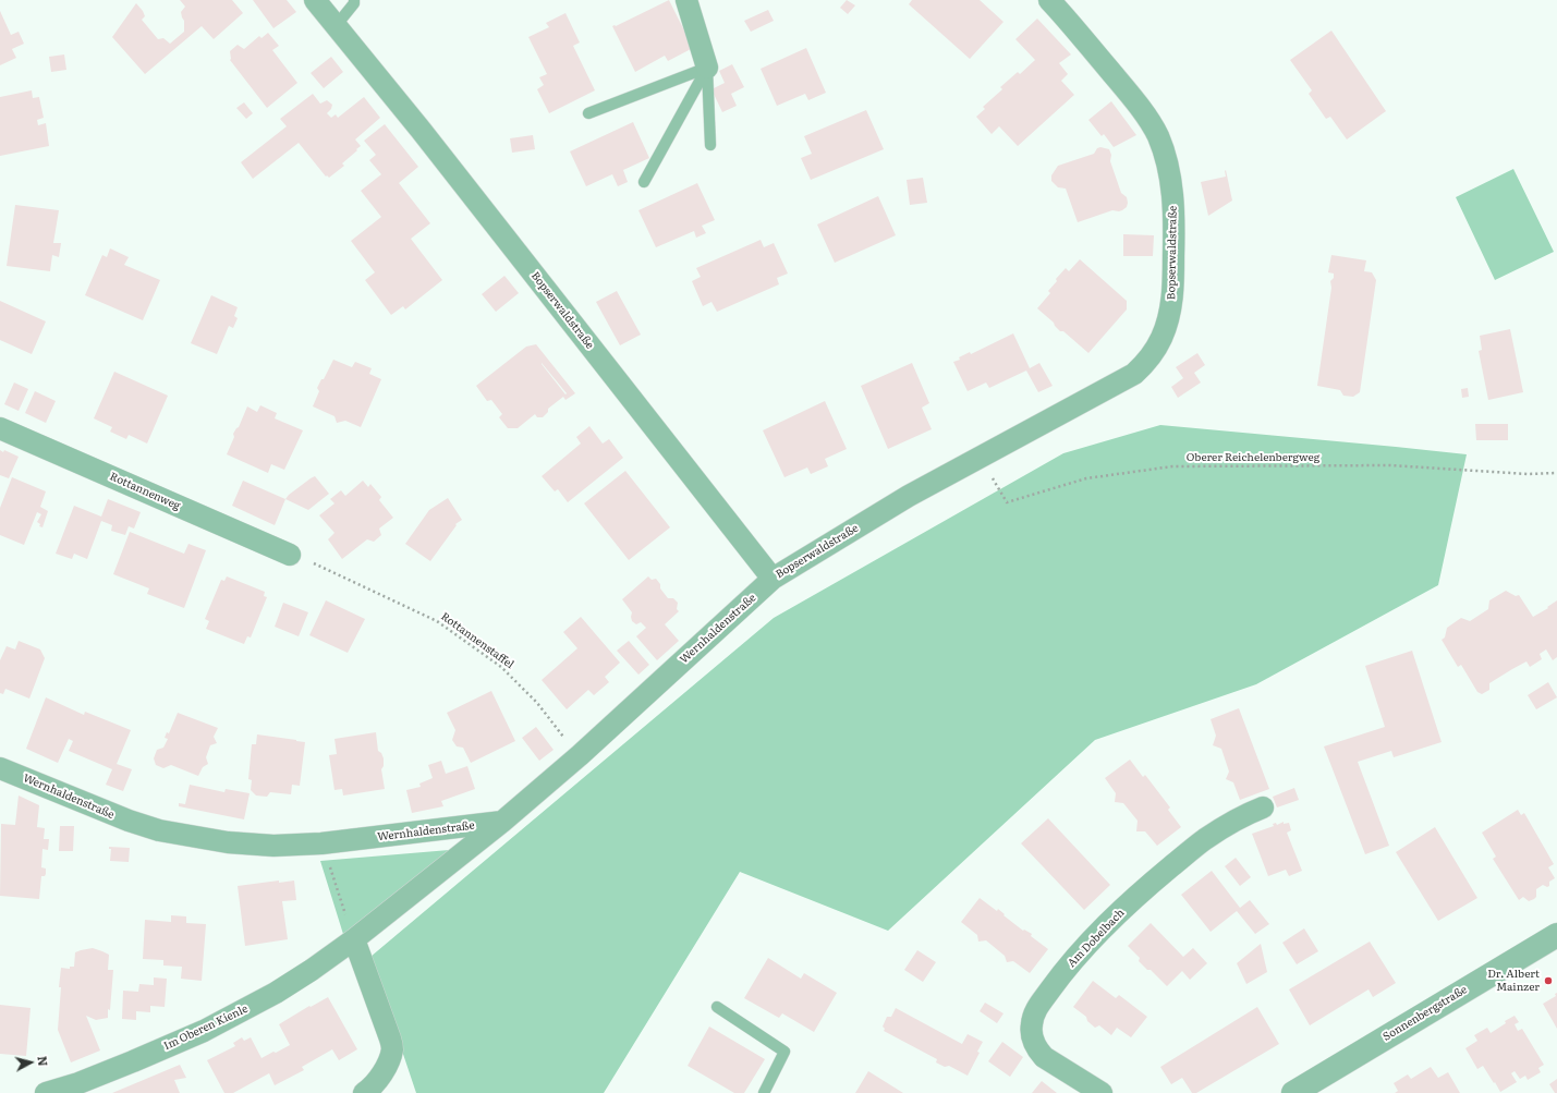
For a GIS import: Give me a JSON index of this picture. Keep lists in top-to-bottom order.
{
  "streets": {
    "street": [
      "Bopserwaldstraße",
      "Rottannenweg",
      "Wernhaldenstraße",
      "Am Dobelbach",
      "Sonnenbergstraße",
      "Im Oberen Kienle"
    ],
    "path": ["Oberer Reichelenbergweg", "Rottannenstaffel"]
  },
  "crossings": [
    ["Bopserwaldstraße", "Oberer Reichelenbergweg"],
    ["Bopserwaldstraße", "Wernhaldenstraße"],
    ["Rottannenweg", "Rottannenstaffel"],
    ["Wernhaldenstraße", "Rottannenstaffel"],
    ["Wernhaldenstraße", "Im Oberen Kienle"]
  ],
  "places": ["Dr. Albert Mainzer"],
  "north": "right"
}
